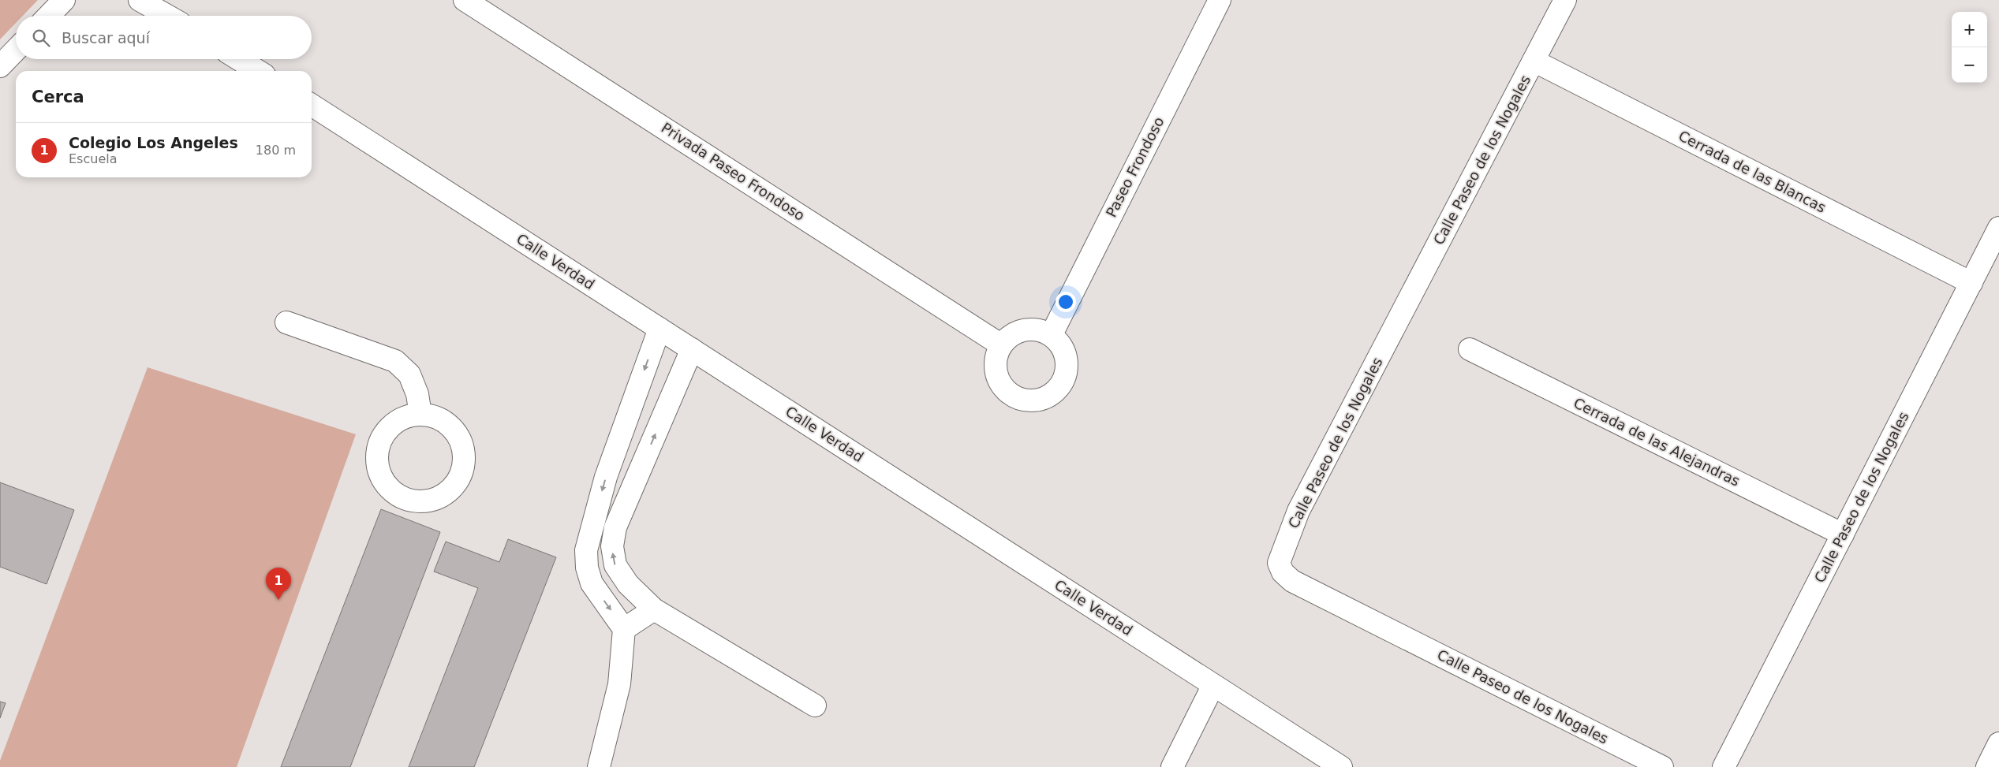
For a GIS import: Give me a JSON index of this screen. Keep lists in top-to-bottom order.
{
  "streets": {
    "street": [
      "Calle Paseo de los Nogales",
      "Paseo Frondoso",
      "Privada Paseo Frondoso",
      "Cerrada de las Blancas",
      "Calle Verdad",
      "Cerrada de las Alejandras"
    ]
  },
  "crossings": [
    ["Calle Paseo de los Nogales", "Cerrada de las Blancas"],
    ["Calle Paseo de los Nogales", "Cerrada de las Alejandras"],
    ["Paseo Frondoso", "Privada Paseo Frondoso"]
  ],
  "page": {
    "map_buttons": ["+", "−"],
    "search": "Buscar aquí",
    "heading": "Cerca",
    "list": [
      {
        "mark": "1",
        "name": "Colegio Los Angeles",
        "note": "Escuela",
        "value": "180 m"
      }
    ],
    "pins": "1"
  }
}
